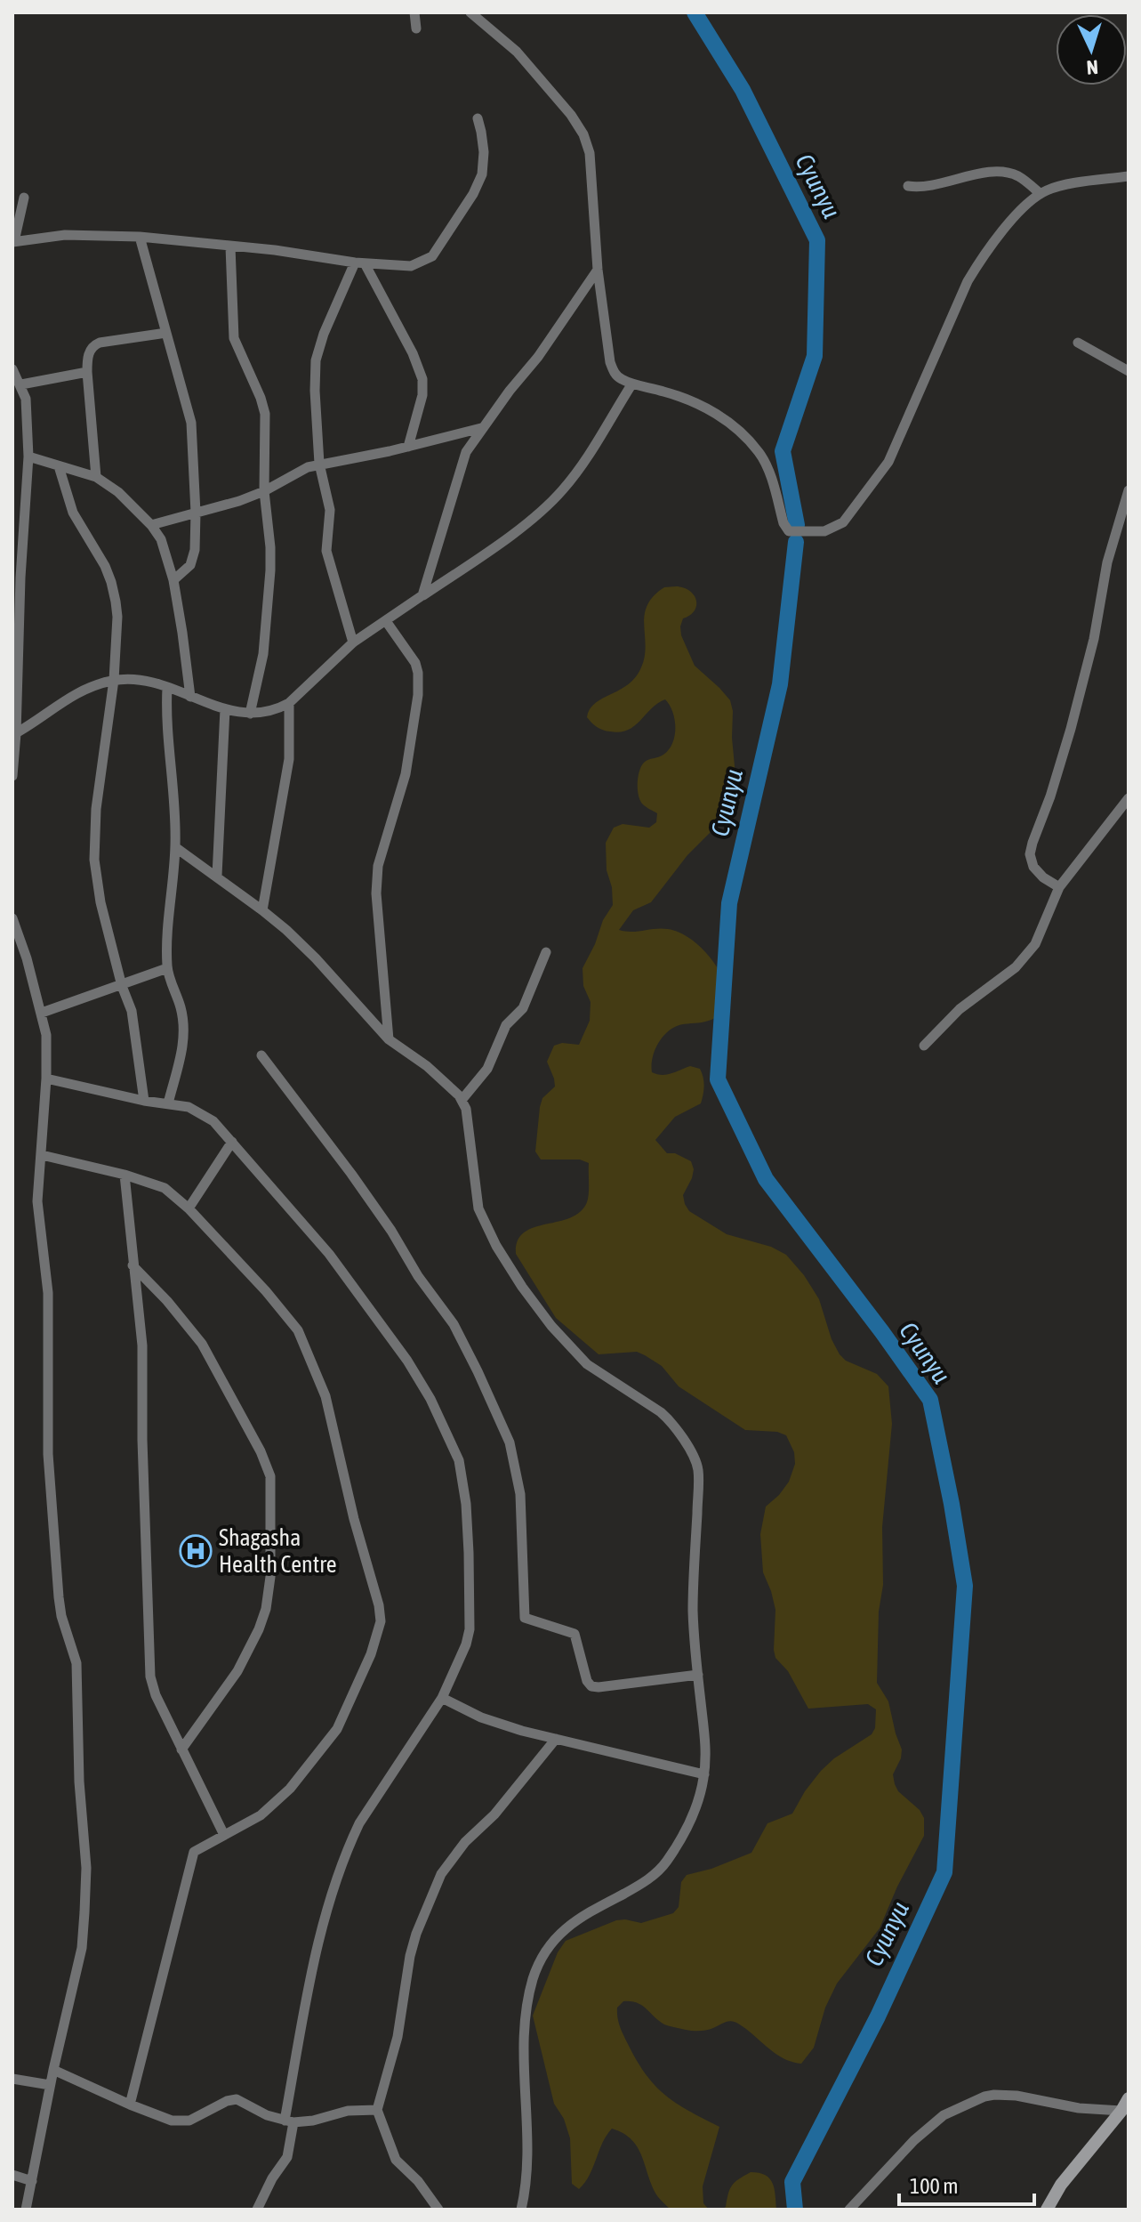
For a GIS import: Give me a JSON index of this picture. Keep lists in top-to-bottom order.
{
  "water": ["Cyunyu"],
  "places": {
    "hospital": ["Shagasha Health Centre"]
  },
  "scale_bar": "100 m",
  "north": "bottom"
}
